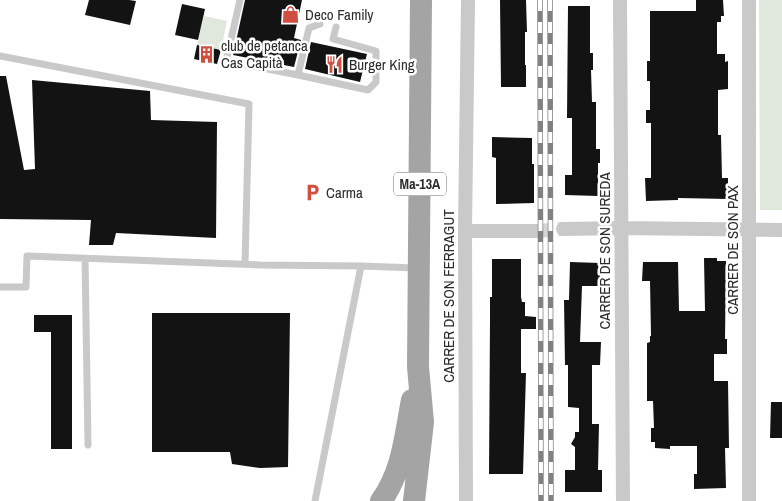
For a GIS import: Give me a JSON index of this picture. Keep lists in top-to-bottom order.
{
  "streets": {
    "main road": ["Ma-13A"],
    "street": ["CARRER DE SON PAX", "CARRER DE SON SUREDA", "CARRER DE SON FERRAGUT"]
  },
  "places": {
    "shop": ["Deco Family"],
    "building": ["club de petanca Cas Capità"],
    "restaurant": ["Burger King"],
    "parking": ["Carma"]
  }
}
